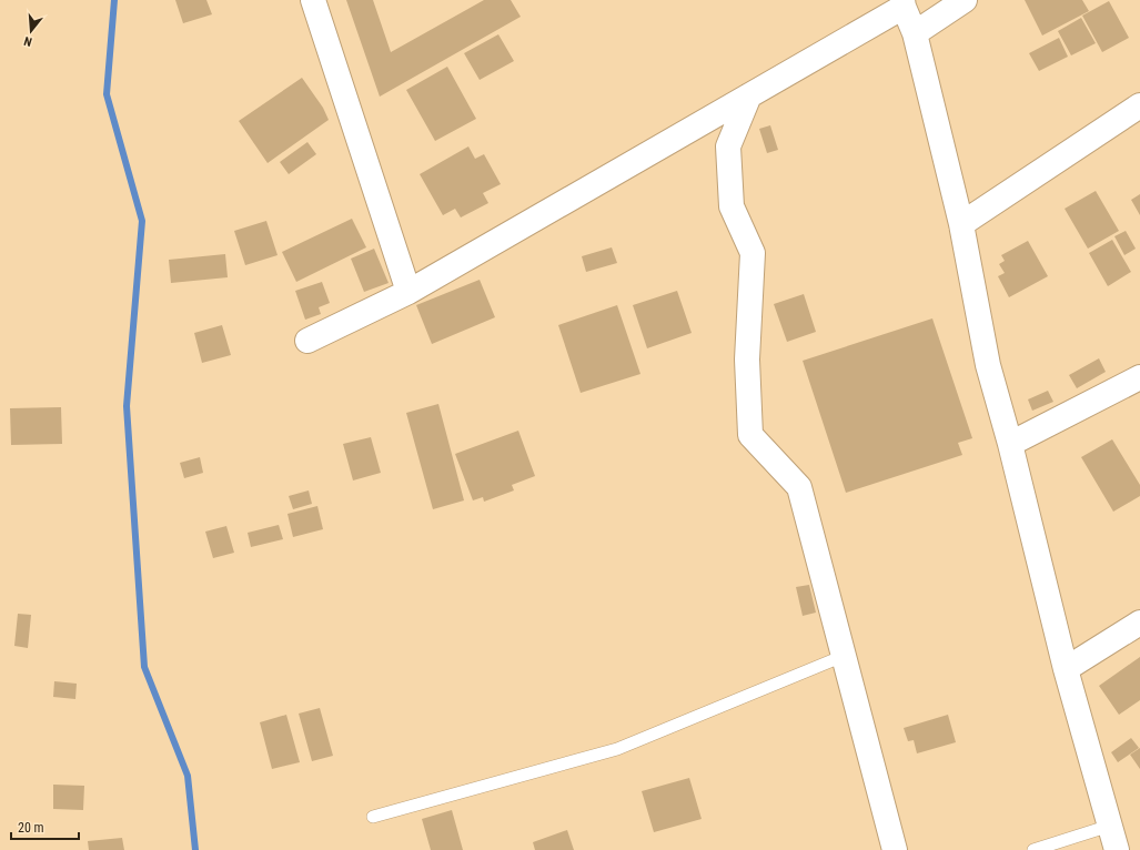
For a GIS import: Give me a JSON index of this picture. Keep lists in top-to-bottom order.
{
  "scale_bar": "20 m",
  "north": "bottom"
}
